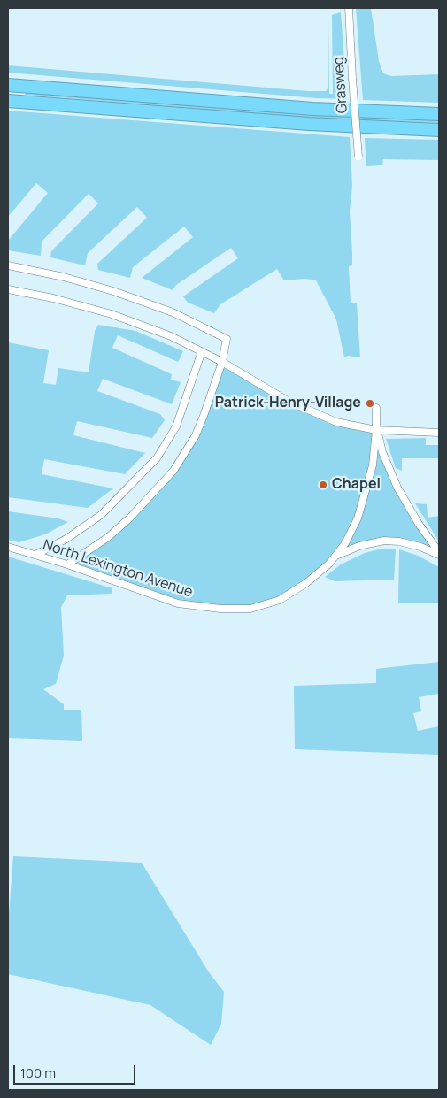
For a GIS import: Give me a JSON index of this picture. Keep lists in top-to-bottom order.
{
  "streets": {
    "street": ["Grasweg", "North Lexington Avenue"]
  },
  "places": ["Patrick-Henry-Village", "Chapel"],
  "scale_bar": "100 m"
}
